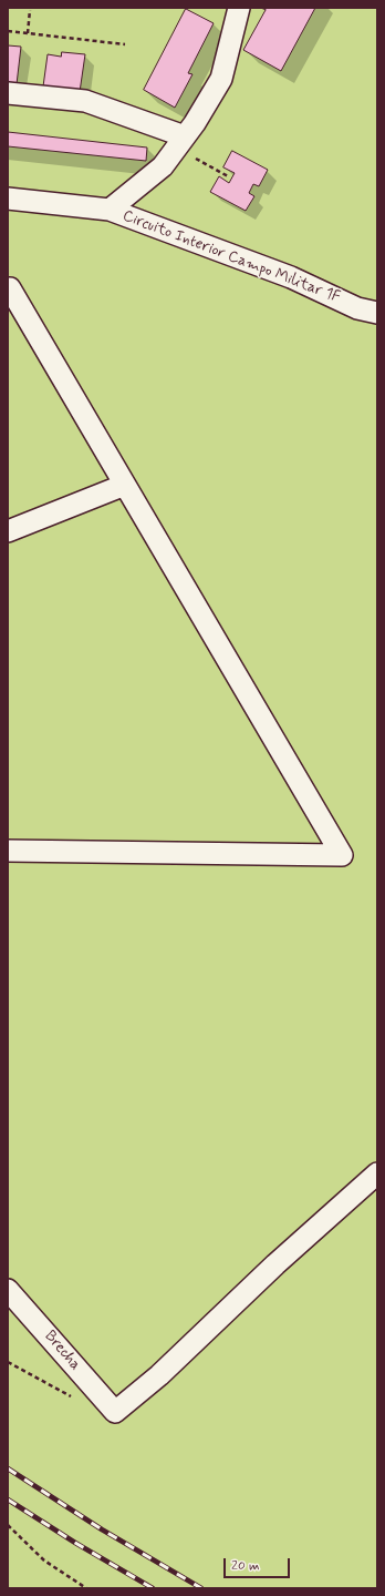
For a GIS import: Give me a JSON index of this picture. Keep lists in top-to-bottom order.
{
  "streets": {
    "street": ["Circuito Interior Campo Militar 1F", "Brecha"]
  },
  "scale_bar": "20 m"
}
